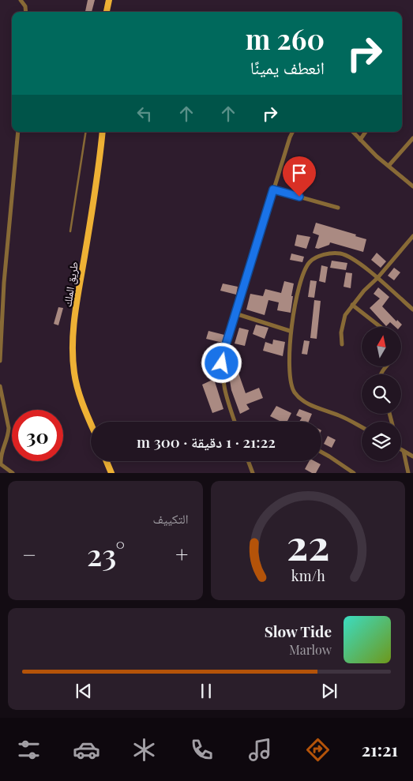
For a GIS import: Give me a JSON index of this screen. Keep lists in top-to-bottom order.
{
  "streets": {
    "main road": ["طريق الملك"]
  },
  "north": "top",
  "page": {
    "turn": ["260 m", "انعطف يمينًا"],
    "limit": "30",
    "trip": "21:22 · 1 دقيقة · 300 m",
    "tile": "التكييف",
    "heat": ["−", "23°", "+"],
    "song": ["Slow Tide", "Marlow"],
    "tabs": "21:21",
    "gauge": ["22", "km/h"]
  }
}
